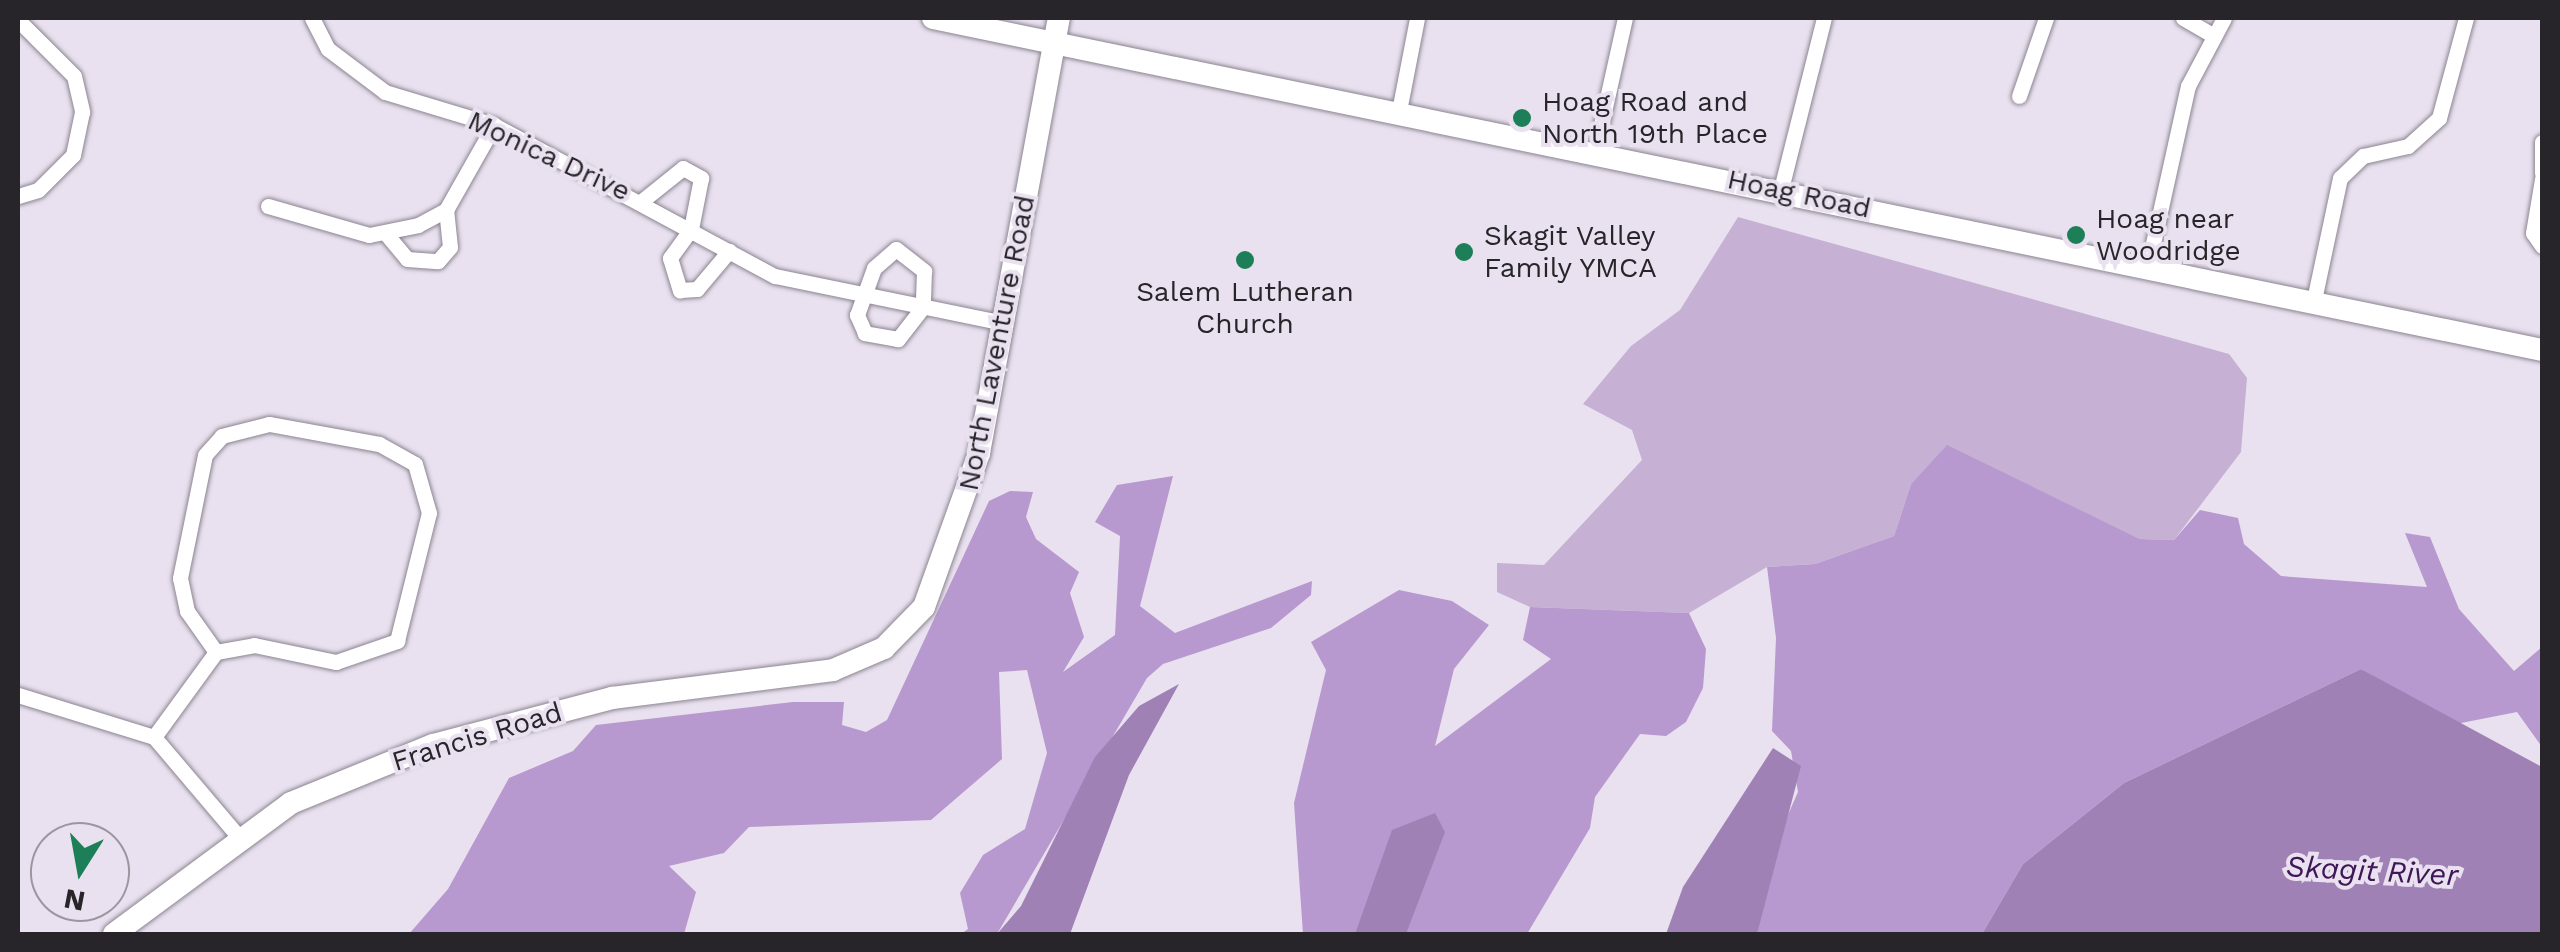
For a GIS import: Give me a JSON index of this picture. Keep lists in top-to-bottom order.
{
  "streets": {
    "street": [
      "Monica Drive",
      "Hoag Road",
      "North Laventure Road",
      "Francis Road"
    ]
  },
  "crossings": [
    ["Monica Drive", "North Laventure Road"],
    ["Hoag Road", "North Laventure Road"],
    ["North Laventure Road", "Francis Road"]
  ],
  "water": ["Skagit River"],
  "places": [
    "Hoag Road and North 19th Place",
    "Hoag near Woodridge",
    "Skagit Valley Family YMCA",
    "Salem Lutheran Church"
  ],
  "north": "bottom"
}
